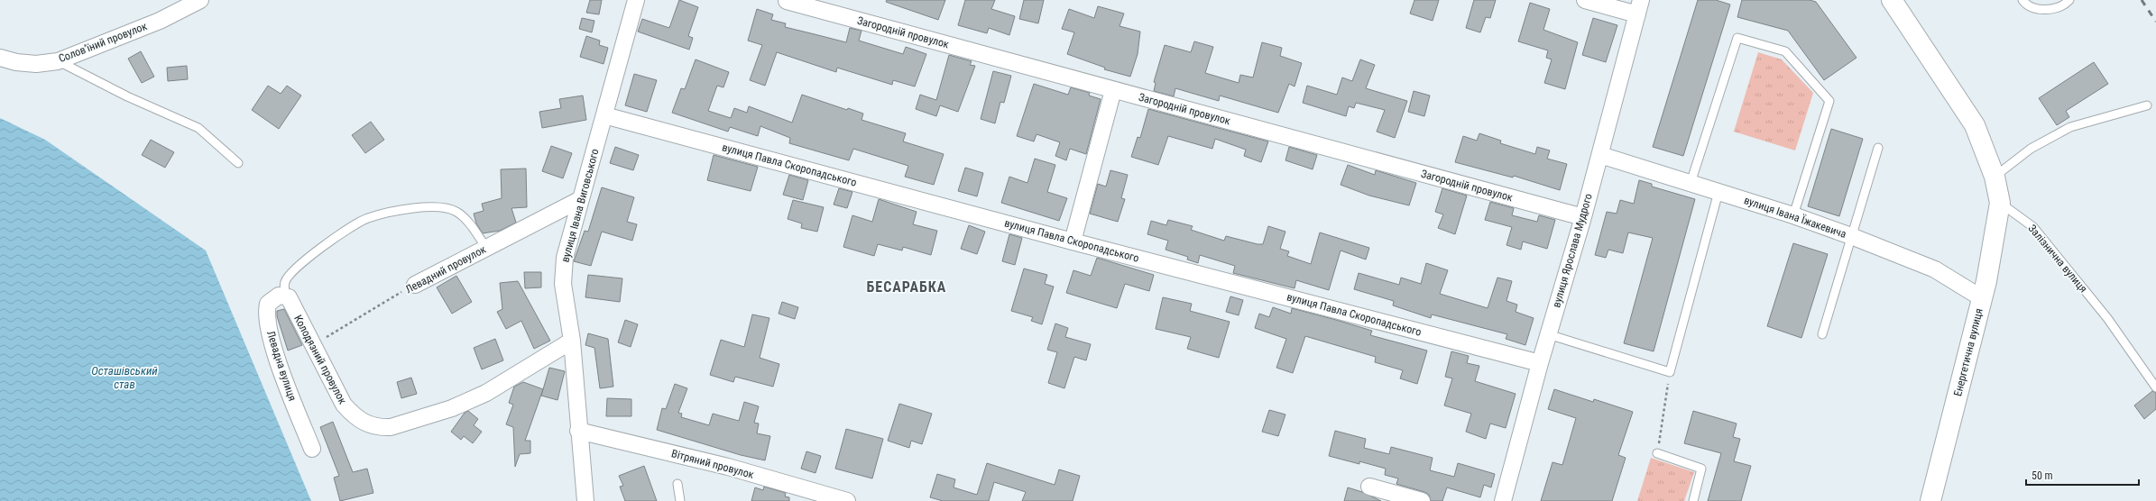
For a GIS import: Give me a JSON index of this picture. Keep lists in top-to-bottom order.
{
  "streets": {
    "main road": ["Енергетична вулиця"],
    "street": [
      "Загородній провулок",
      "Соловʼїний провулок",
      "вулиця Павла Скоропадського",
      "вулиця Івана Виговського",
      "вулиця Івана Їжакевича",
      "вулиця Ярослава Мудрого",
      "Левадний провулок",
      "Колодязний провулок",
      "Левадна вулиця",
      "Вітряний провулок"
    ],
    "lane": ["Залізнична вулиця"]
  },
  "crossings": [
    ["Загородній провулок", "вулиця Ярослава Мудрого"],
    ["вулиця Павла Скоропадського", "вулиця Івана Виговського"],
    ["вулиця Павла Скоропадського", "вулиця Ярослава Мудрого"],
    ["вулиця Івана Виговського", "Левадний провулок"],
    ["вулиця Івана Виговського", "Колодязний провулок"],
    ["вулиця Івана Виговського", "Вітряний провулок"],
    ["вулиця Івана Їжакевича", "вулиця Ярослава Мудрого"],
    ["вулиця Івана Їжакевича", "Енергетична вулиця"],
    ["Залізнична вулиця", "Енергетична вулиця"],
    ["Левадний провулок", "Колодязний провулок"],
    ["Колодязний провулок", "Левадна вулиця"]
  ],
  "districts": ["БЕСАРАБКА"],
  "water": ["Осташівський став"],
  "scale_bar": "50 m"
}
